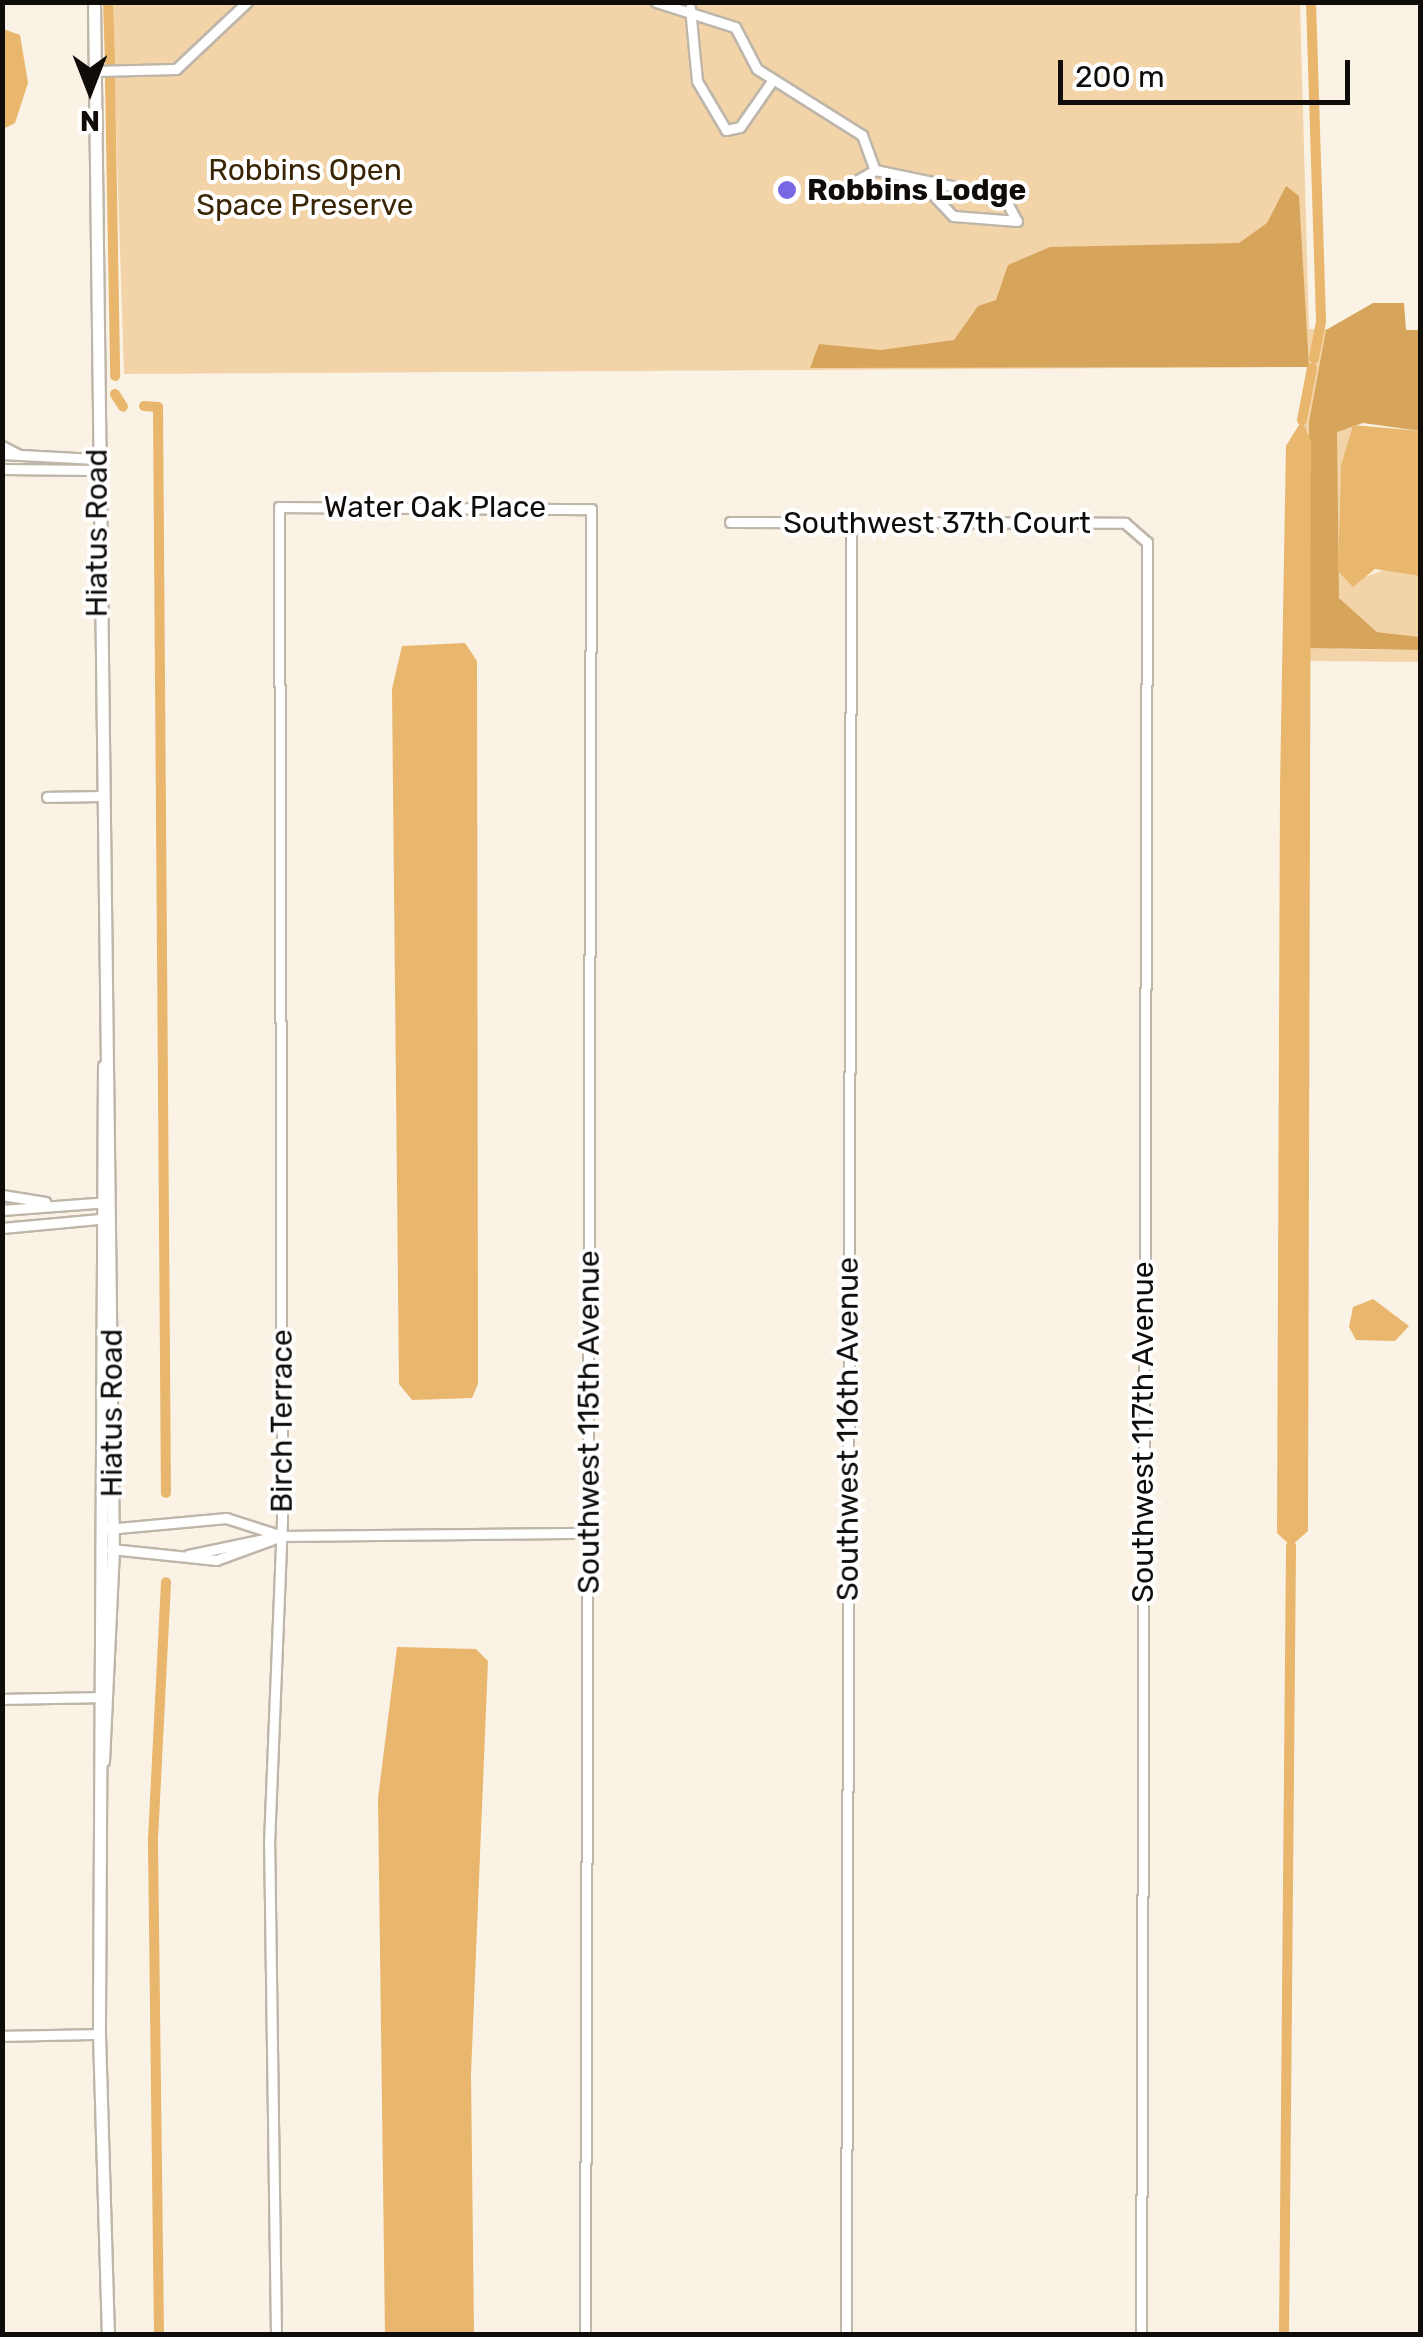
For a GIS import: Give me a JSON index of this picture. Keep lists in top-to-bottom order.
{
  "streets": {
    "street": [
      "Water Oak Place",
      "Southwest 37th Court",
      "Hiatus Road",
      "Birch Terrace",
      "Southwest 115th Avenue",
      "Southwest 116th Avenue",
      "Southwest 117th Avenue"
    ]
  },
  "crossings": [
    ["Water Oak Place", "Birch Terrace"],
    ["Water Oak Place", "Southwest 115th Avenue"],
    ["Southwest 37th Court", "Southwest 116th Avenue"],
    ["Southwest 37th Court", "Southwest 117th Avenue"]
  ],
  "parks": ["Robbins Open Space Preserve"],
  "places": ["Robbins Lodge"],
  "scale_bar": "200 m",
  "north": "bottom"
}
